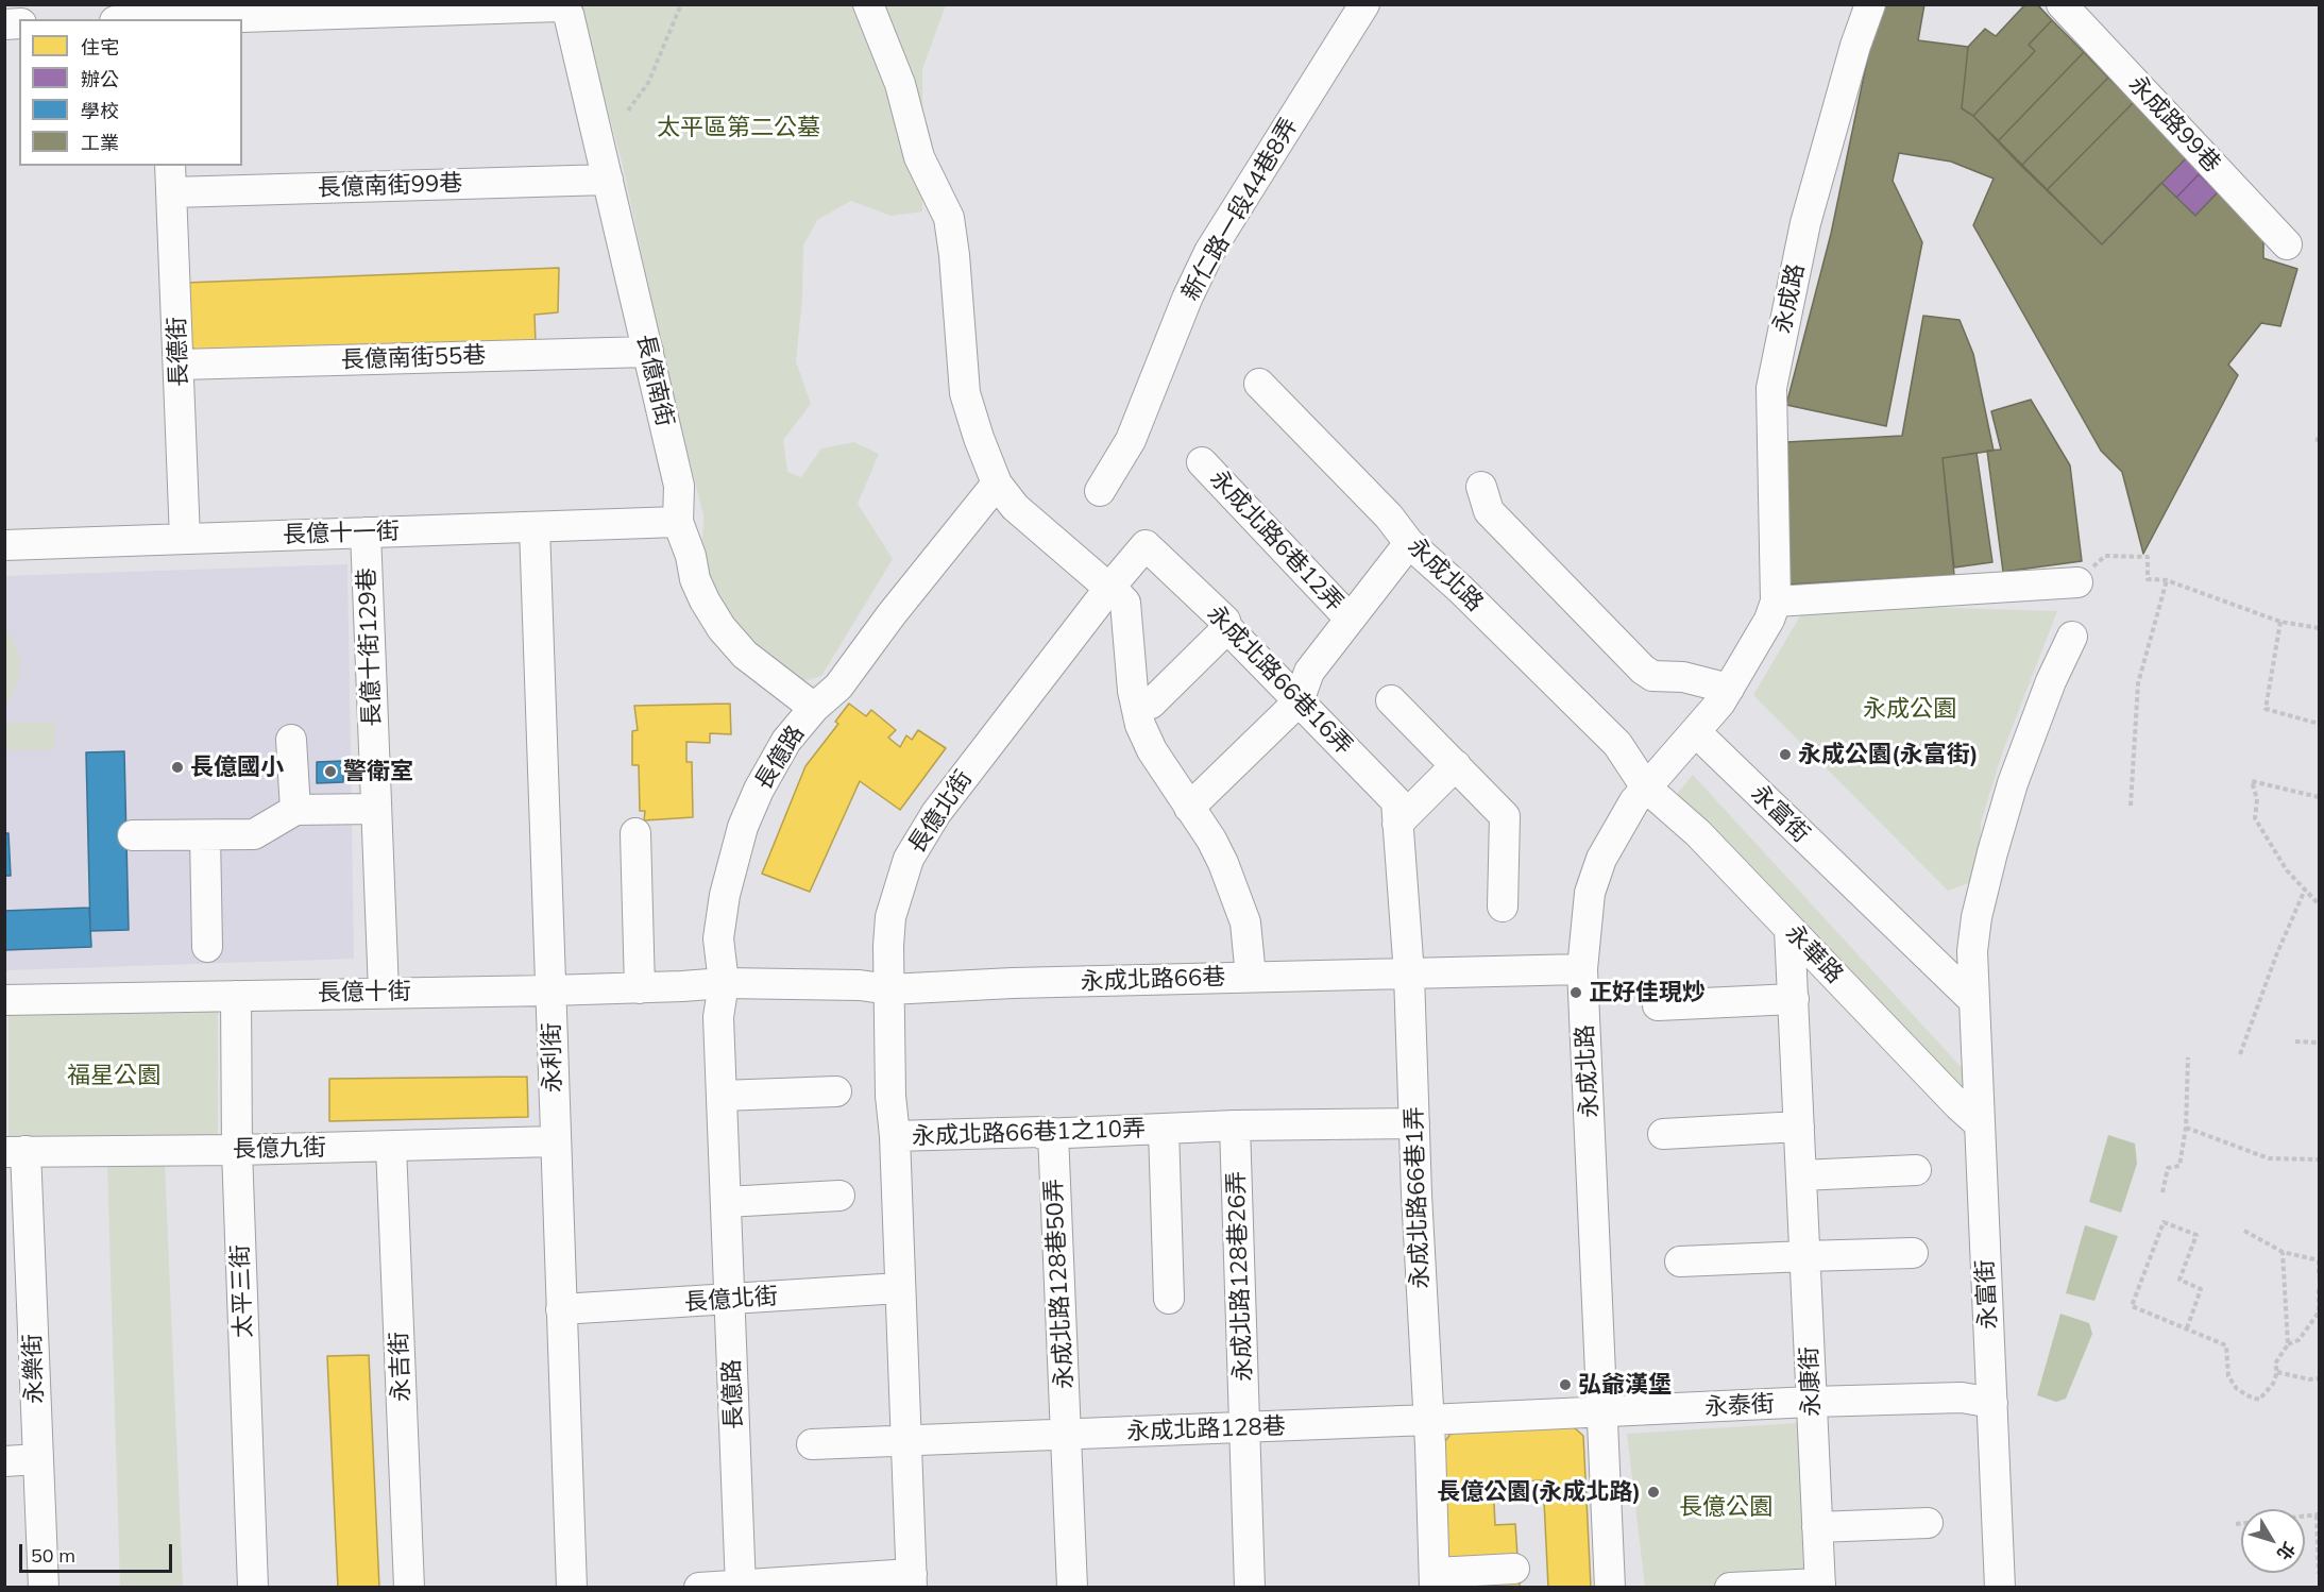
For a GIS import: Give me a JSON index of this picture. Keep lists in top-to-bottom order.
{
  "streets": {
    "street": [
      "永成路99巷",
      "長億南街99巷",
      "新仁路一段44巷8弄",
      "永成路",
      "長德街",
      "長億南街55巷",
      "長億南街",
      "長億十一街",
      "永成北路6巷12弄",
      "永成北路",
      "長億十街129巷",
      "永成北路66巷16弄",
      "長億路",
      "長億北街",
      "永富街",
      "永華路",
      "永成北路66巷",
      "長億十街",
      "永利街",
      "永成北路66巷1之10弄",
      "長億九街",
      "永成北路66巷1弄",
      "永成北路128巷26弄",
      "永成北路128巷50弄",
      "太平三街",
      "永吉街",
      "永樂街",
      "永康街",
      "永泰街",
      "永成北路128巷"
    ]
  },
  "crossings": [
    ["長億南街99巷", "長德街"],
    ["長億南街99巷", "長億南街"],
    ["永成路", "永成北路"],
    ["永成路", "永富街"],
    ["永成路", "永華路"],
    ["長德街", "長億南街55巷"],
    ["長德街", "長億十一街"],
    ["長億南街55巷", "長億南街"],
    ["長億南街", "長億十一街"],
    ["長億南街", "長億路"],
    ["長億十一街", "長億十街129巷"],
    ["長億十一街", "永利街"],
    ["永成北路", "永華路"],
    ["永成北路", "永成北路66巷"],
    ["永成北路", "永泰街"],
    ["永成北路", "永成北路128巷"],
    ["長億十街129巷", "長億十街"],
    ["永成北路66巷16弄", "長億北街"],
    ["永成北路66巷16弄", "永成北路66巷"],
    ["永成北路66巷16弄", "永成北路66巷1弄"],
    ["長億路", "長億北街"],
    ["長億路", "永成北路66巷"],
    ["長億路", "長億十街"],
    ["長億北街", "永成北路66巷"],
    ["長億北街", "永利街"],
    ["長億北街", "永成北路66巷1之10弄"],
    ["長億北街", "永成北路128巷"],
    ["永富街", "永華路"],
    ["永富街", "永泰街"],
    ["永華路", "永康街"],
    ["永成北路66巷", "長億十街"],
    ["永成北路66巷", "永成北路66巷1弄"],
    ["長億十街", "永利街"],
    ["長億十街", "太平三街"],
    ["永利街", "長億九街"],
    ["永成北路66巷1之10弄", "永成北路66巷1弄"],
    ["永成北路66巷1之10弄", "永成北路128巷26弄"],
    ["永成北路66巷1之10弄", "永成北路128巷50弄"],
    ["長億九街", "太平三街"],
    ["長億九街", "永吉街"],
    ["長億九街", "永樂街"],
    ["永成北路66巷1弄", "永成北路128巷"],
    ["永成北路128巷26弄", "永成北路128巷"],
    ["永成北路128巷50弄", "永成北路128巷"],
    ["永康街", "永泰街"],
    ["永泰街", "永成北路128巷"]
  ],
  "parks": [
    "太平區第二公墓",
    "永成公園",
    "福星公園",
    "長億公園"
  ],
  "places": [
    "永成公園(永富街)",
    "長億國小",
    "警衛室",
    "正好佳現炒",
    "弘爺漢堡",
    "長億公園(永成北路)"
  ],
  "legend": [
    "住宅",
    "辦公",
    "學校",
    "工業"
  ],
  "scale_bar": "50 m",
  "north": "bottom right"
}
